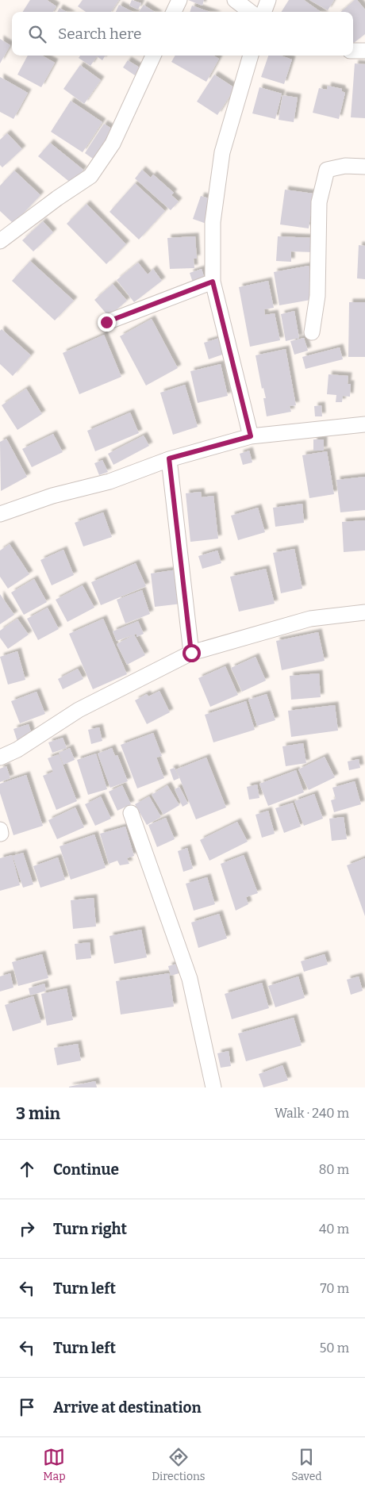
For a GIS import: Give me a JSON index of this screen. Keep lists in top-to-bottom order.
{
  "page": {
    "search": "Search here",
    "heading": ["3 min", "Walk · 240 m"],
    "list": [
      ["Continue", "80 m"],
      ["Turn right", "40 m"],
      ["Turn left", "70 m"],
      ["Turn left", "50 m"],
      "Arrive at destination"
    ],
    "nav": ["Map", "Directions", "Saved"]
  }
}
